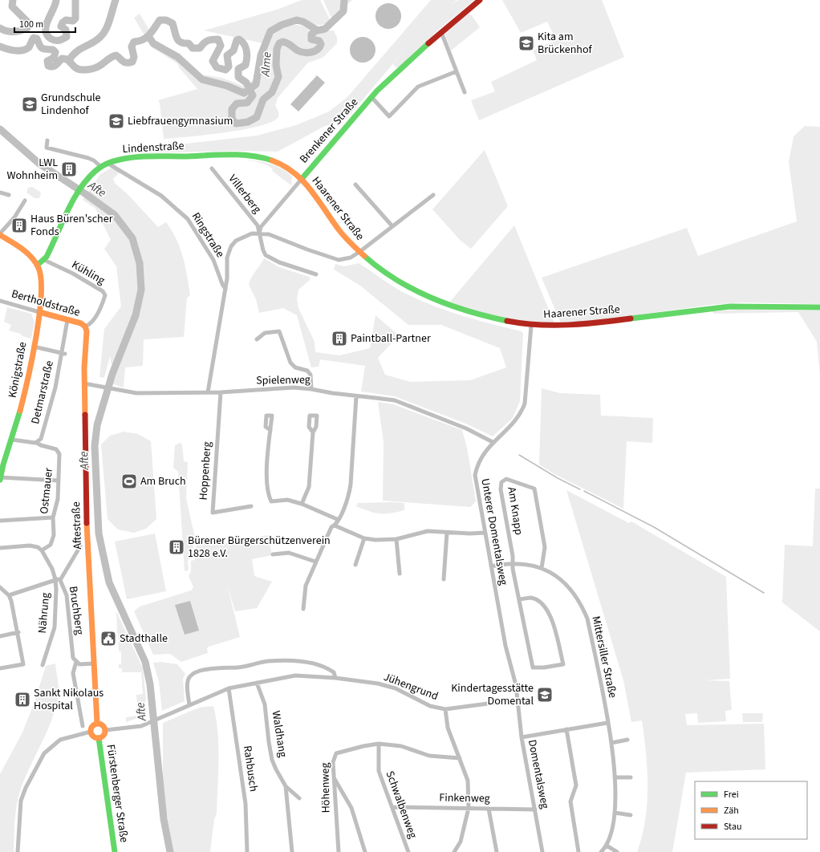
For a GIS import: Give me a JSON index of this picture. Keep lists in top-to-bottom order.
{
  "streets": {
    "main road": [
      "Brenkener Straße",
      "Lindenstraße",
      "Haarener Straße",
      "Bertholdstraße",
      "Königstraße",
      "Aftestraße",
      "Fürstenberger Straße"
    ],
    "street": [
      "Villerberg",
      "Ringstraße",
      "Kühling",
      "Spielenweg",
      "Detmarstraße",
      "Hoppenberg",
      "Ostmauer",
      "Am Knapp",
      "Unterer Domentalsweg",
      "Bruchberg",
      "Nährung",
      "Mittersiller Straße",
      "Jühengrund",
      "Waldhang",
      "Rahbusch",
      "Domentalsweg",
      "Höhenweg",
      "Finkenweg",
      "Schwalbenweg"
    ]
  },
  "crossings": [
    ["Brenkener Straße", "Lindenstraße"],
    ["Brenkener Straße", "Villerberg"],
    ["Brenkener Straße", "Haarener Straße"],
    ["Lindenstraße", "Haarener Straße"],
    ["Lindenstraße", "Ringstraße"],
    ["Lindenstraße", "Kühling"],
    ["Lindenstraße", "Königstraße"],
    ["Haarener Straße", "Unterer Domentalsweg"],
    ["Kühling", "Bertholdstraße"],
    ["Kühling", "Aftestraße"],
    ["Bertholdstraße", "Königstraße"],
    ["Bertholdstraße", "Detmarstraße"],
    ["Bertholdstraße", "Aftestraße"],
    ["Spielenweg", "Hoppenberg"],
    ["Spielenweg", "Aftestraße"],
    ["Spielenweg", "Unterer Domentalsweg"],
    ["Detmarstraße", "Ostmauer"],
    ["Ostmauer", "Bruchberg"],
    ["Am Knapp", "Mittersiller Straße"],
    ["Aftestraße", "Jühengrund"],
    ["Aftestraße", "Fürstenberger Straße"],
    ["Unterer Domentalsweg", "Mittersiller Straße"],
    ["Unterer Domentalsweg", "Jühengrund"],
    ["Unterer Domentalsweg", "Domentalsweg"],
    ["Bruchberg", "Nährung"],
    ["Jühengrund", "Waldhang"],
    ["Jühengrund", "Rahbusch"],
    ["Jühengrund", "Domentalsweg"],
    ["Jühengrund", "Fürstenberger Straße"],
    ["Domentalsweg", "Finkenweg"],
    ["Höhenweg", "Schwalbenweg"],
    ["Finkenweg", "Schwalbenweg"]
  ],
  "water": ["Alme", "Afte"],
  "places": {
    "school or university": [
      "Kita am Brückenhof",
      "Grundschule Lindenhof",
      "Liebfrauengymnasium",
      "Kindertagesstätte Domental"
    ],
    "building": [
      "LWL Wohnheim",
      "Haus Büren'scher Fonds",
      "Paintball-Partner",
      "Bürener Bürgerschützenverein 1828 e.V.",
      "Sankt Nikolaus Hospital"
    ],
    "sports": ["Am Bruch"],
    "public building": ["Stadthalle"]
  },
  "legend": ["Frei", "Zäh", "Stau"],
  "scale_bar": "100 m"
}
